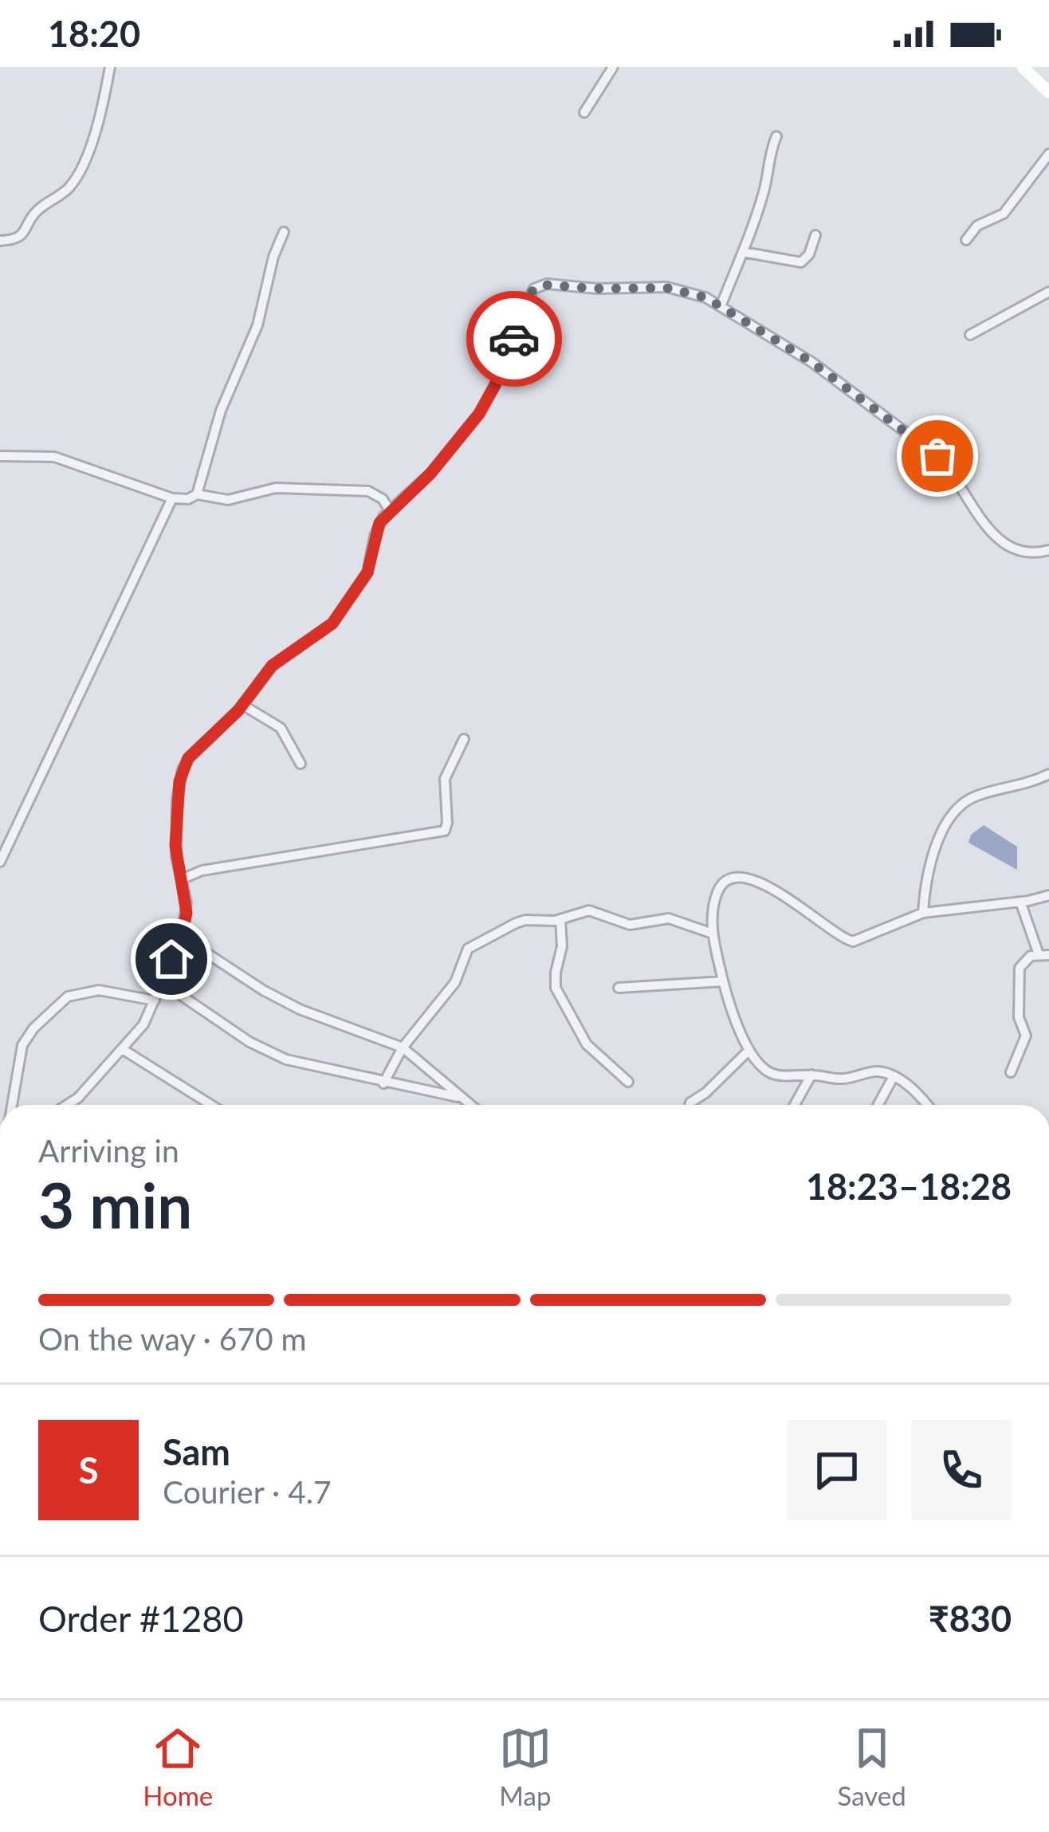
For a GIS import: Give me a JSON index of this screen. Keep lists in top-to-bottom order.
{
  "page": {
    "status": "18:20",
    "heading": ["3 min", "Arriving in", "18:23–18:28"],
    "panel": [
      "Sam",
      "Courier · 4.7",
      "Order #1280",
      "₹830"
    ],
    "bar": "On the way · 670 m",
    "round": "S",
    "tabs": ["Home", "Map", "Saved"]
  }
}
